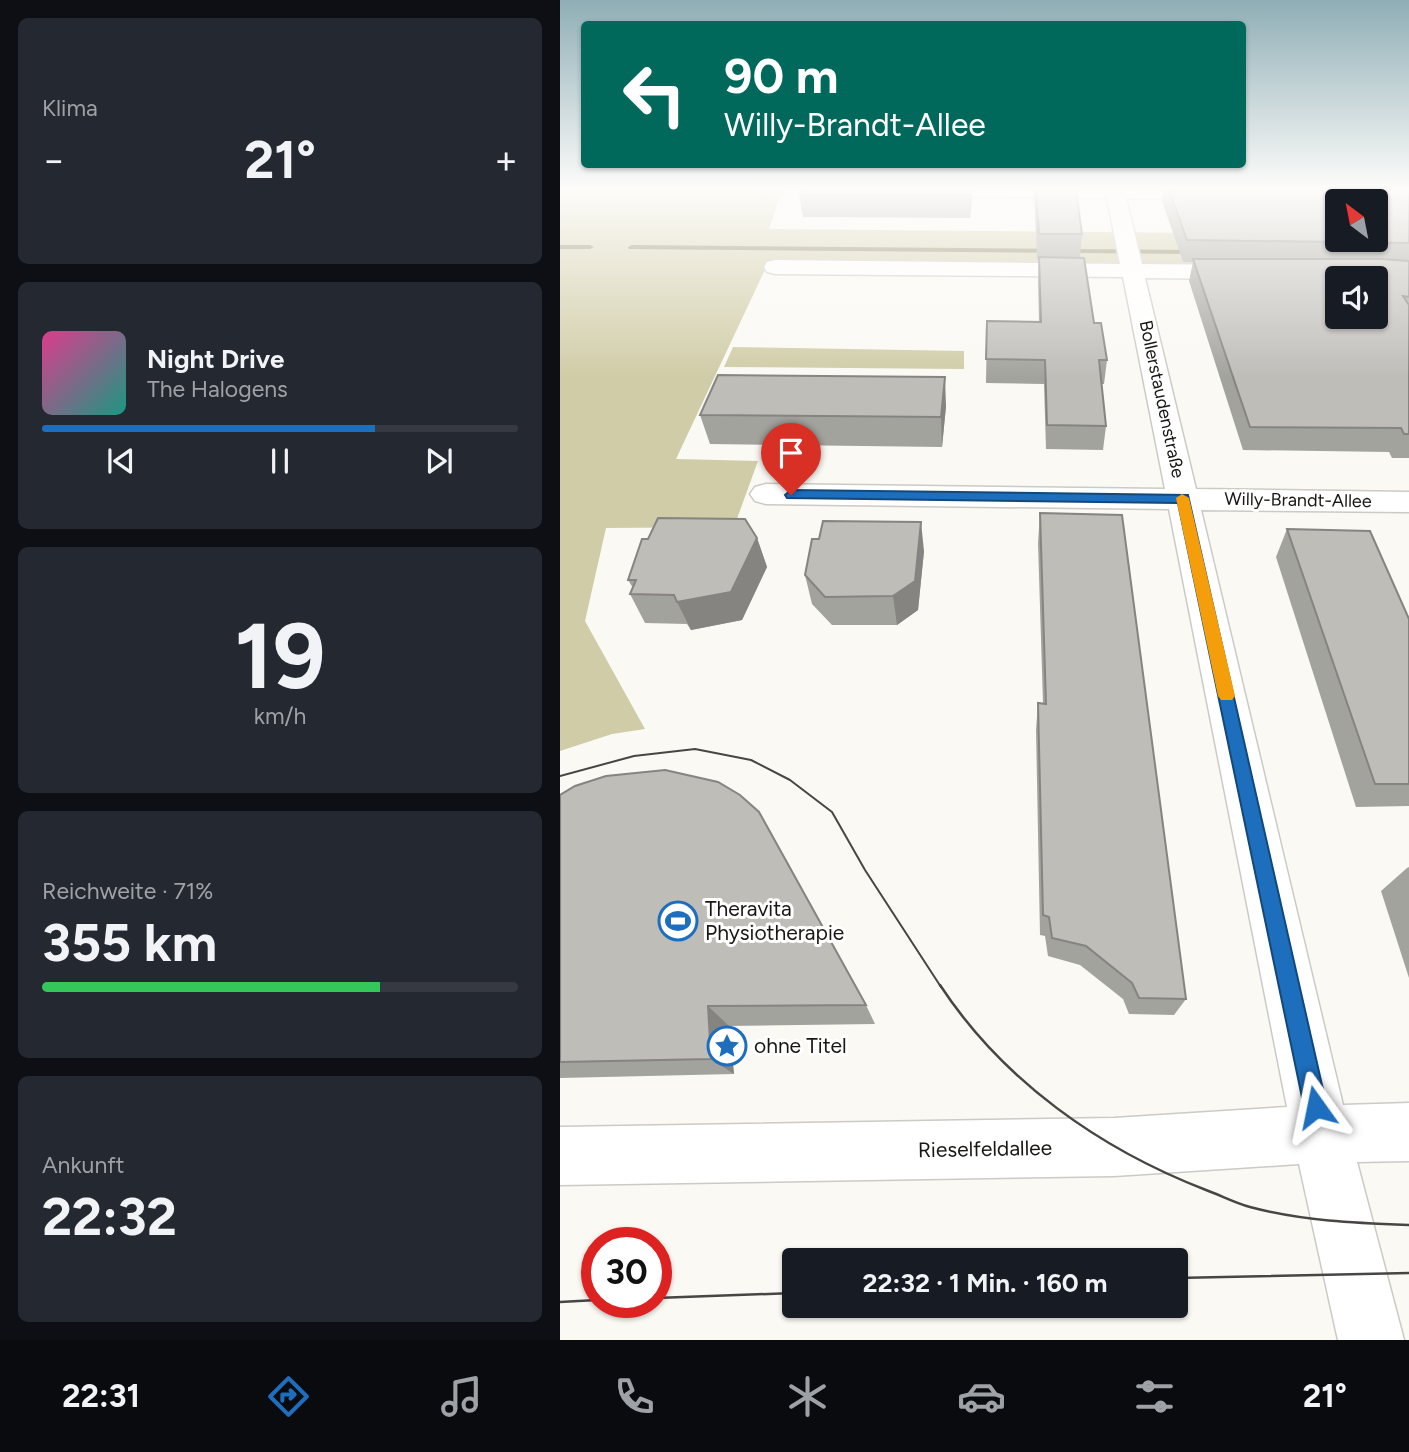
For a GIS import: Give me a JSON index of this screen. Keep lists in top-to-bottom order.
{
  "streets": {
    "street": ["Bollerstaudenstraße", "Willy-Brandt-Allee", "Rieselfeldallee"]
  },
  "crossings": [
    ["Bollerstaudenstraße", "Willy-Brandt-Allee"],
    ["Bollerstaudenstraße", "Rieselfeldallee"]
  ],
  "places": {
    "sports": ["Theravita Physiotherapie"],
    "place": ["ohne Titel"]
  },
  "north": "top left",
  "page": {
    "tile": [
      "Klima",
      ["19", "km/h"],
      ["Reichweite · 71%", "355 km"],
      ["Ankunft", "22:32"]
    ],
    "turn": ["90 m", "Willy-Brandt-Allee"],
    "heat": ["−", "21°", "+"],
    "song": ["Night Drive", "The Halogens"],
    "limit": "30",
    "trip": "22:32 · 1 Min. · 160 m",
    "tabs": ["22:31", "21°"]
  }
}
